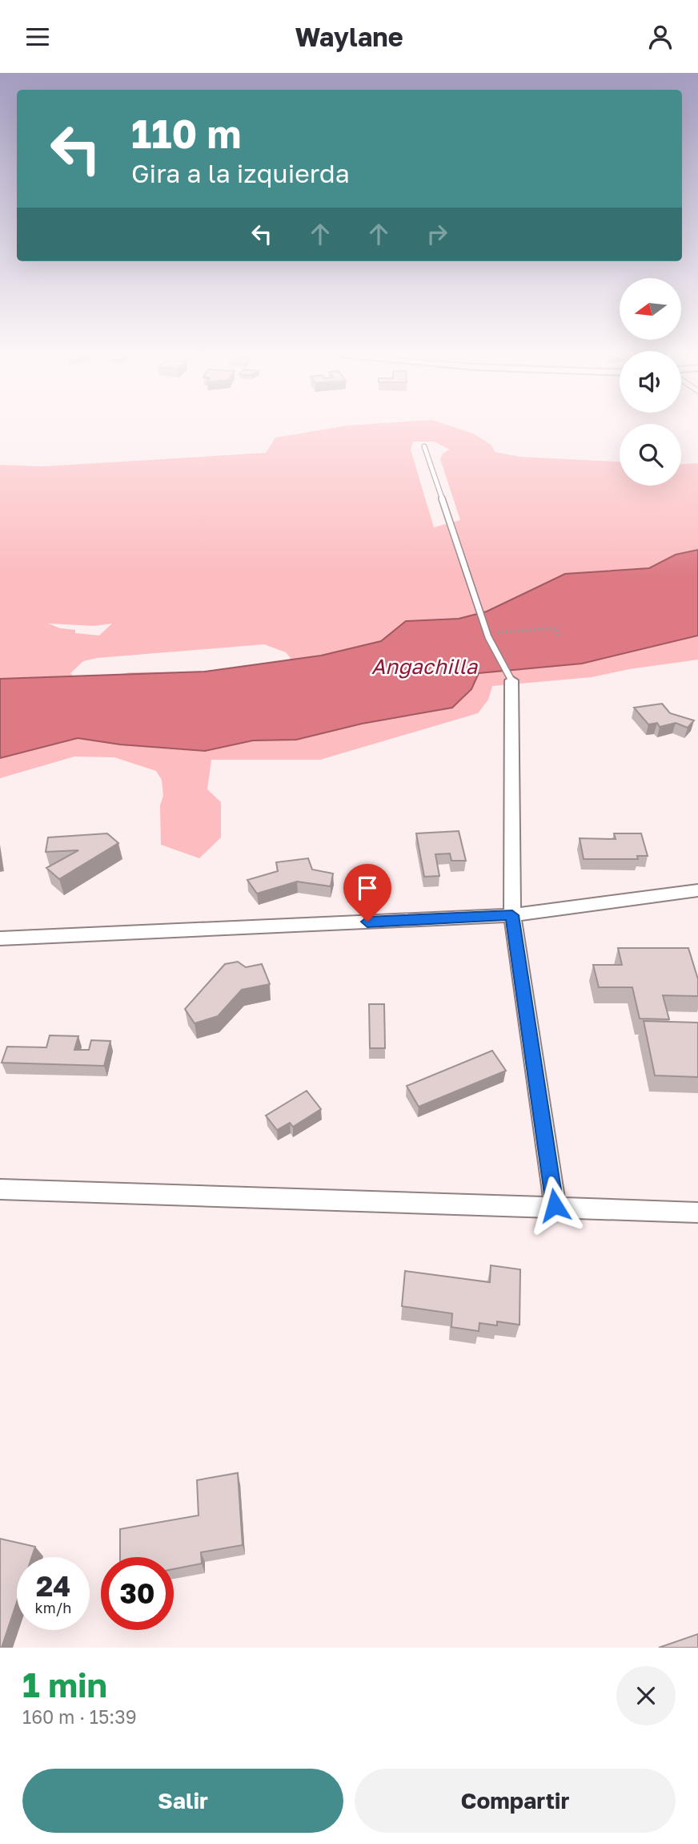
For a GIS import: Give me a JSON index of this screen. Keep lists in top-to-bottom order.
{
  "water": ["Angachilla"],
  "north": "left",
  "page": {
    "header": "Waylane",
    "turn": ["110 m", "Gira a la izquierda"],
    "speed": "24 km/h",
    "limit": "30",
    "heading": ["1 min", "160 m · 15:39"],
    "buttons": ["Salir", "Compartir"]
  }
}
